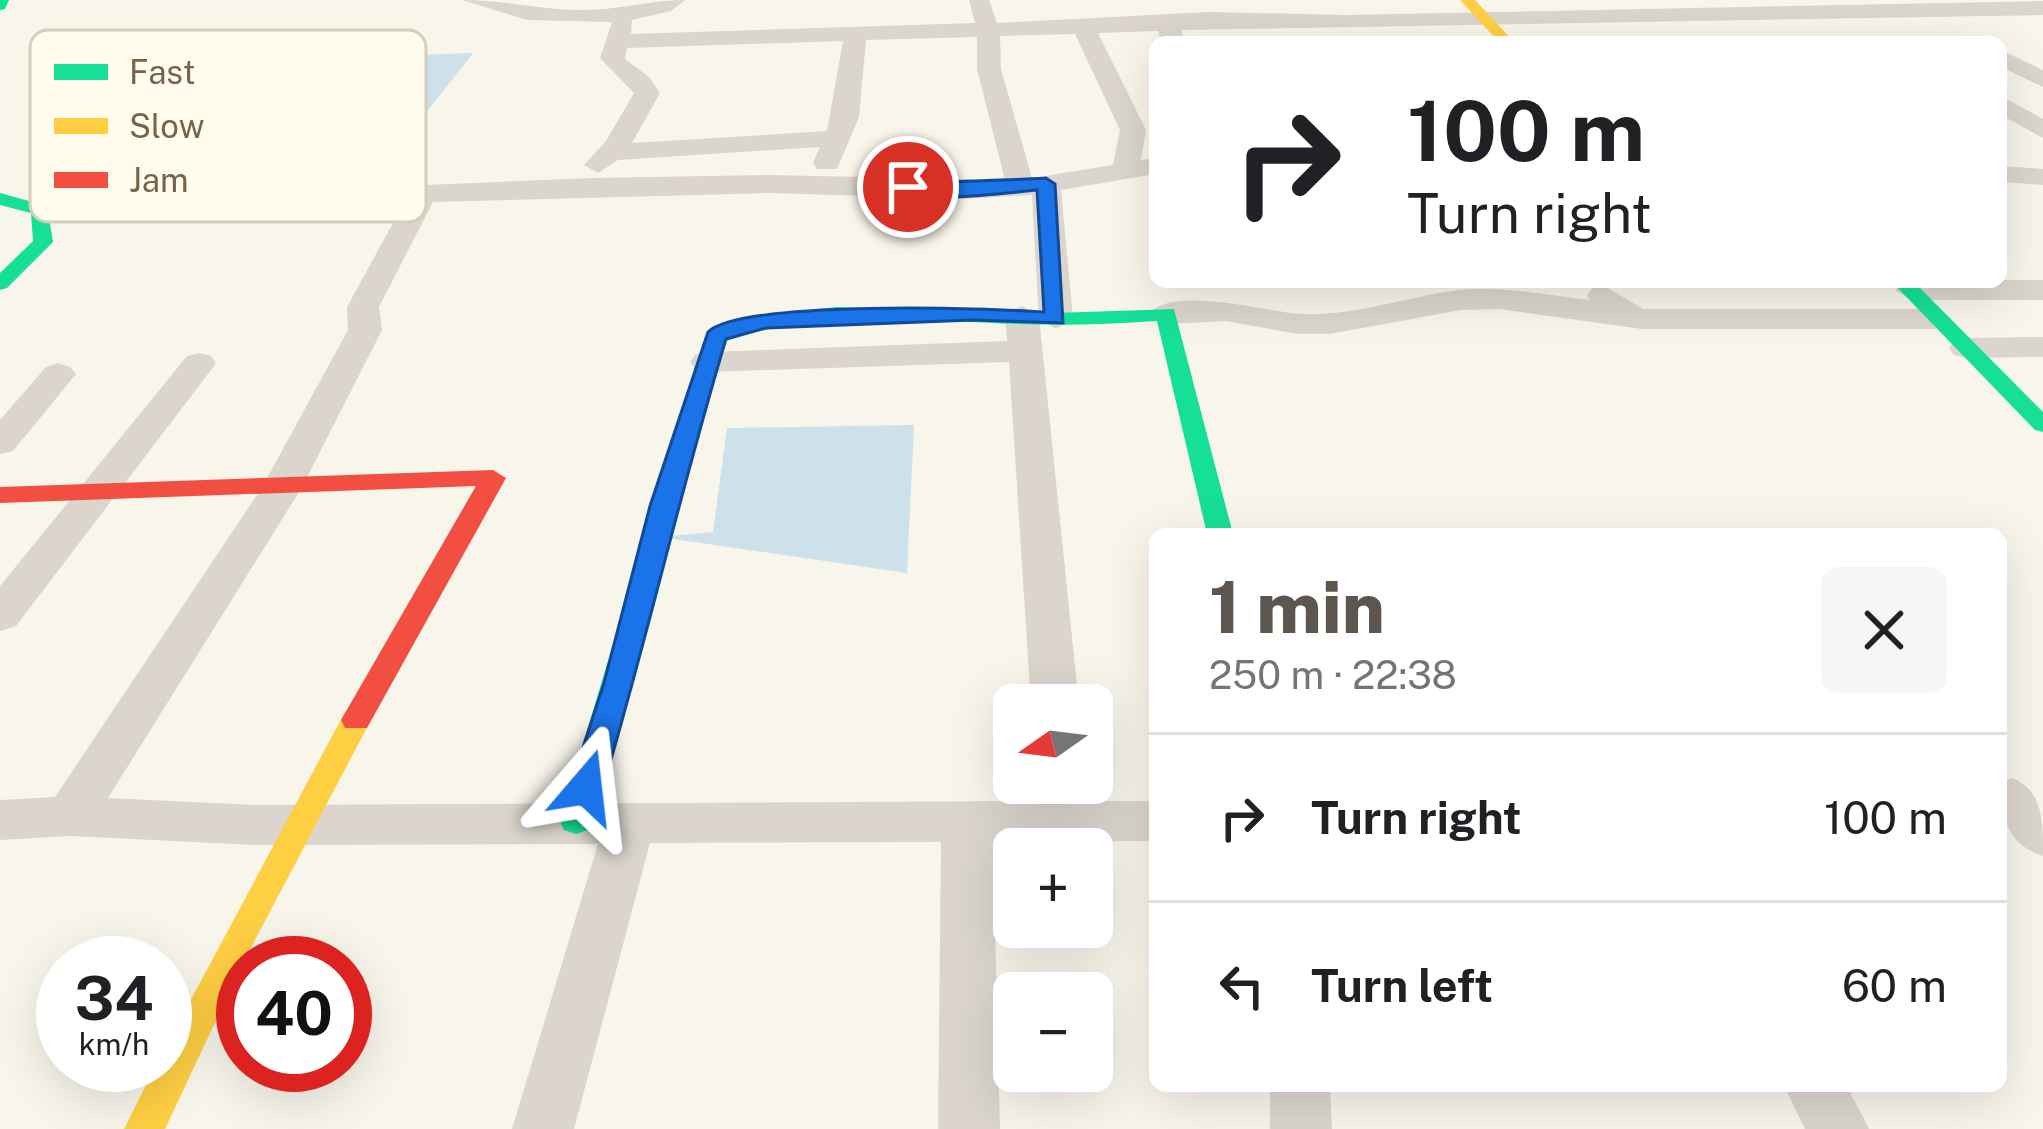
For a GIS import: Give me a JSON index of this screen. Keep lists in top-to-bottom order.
{
  "legend": ["Fast", "Slow", "Jam"],
  "north": "left",
  "page": {
    "turn": ["100 m", "Turn right"],
    "heading": ["1 min", "250 m · 22:38"],
    "map_buttons": ["+", "−"],
    "list": [
      {
        "name": "Turn right",
        "value": "100 m"
      },
      {
        "name": "Turn left",
        "value": "60 m"
      }
    ],
    "speed": "34 km/h",
    "limit": "40"
  }
}
